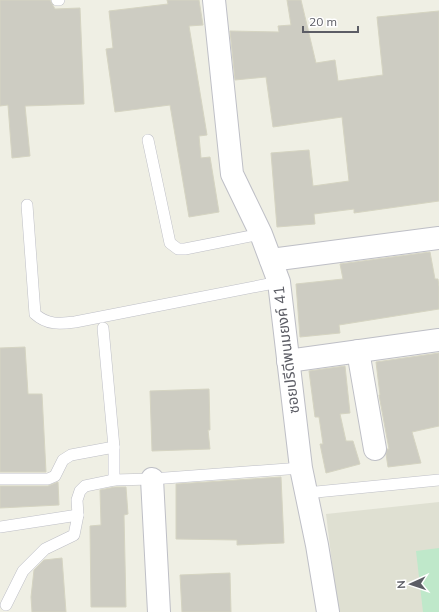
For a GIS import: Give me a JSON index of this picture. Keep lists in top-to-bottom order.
{
  "streets": {
    "street": ["ซอยปรีดีพนมยงค์ 41"]
  },
  "scale_bar": "20 m",
  "north": "left"
}
